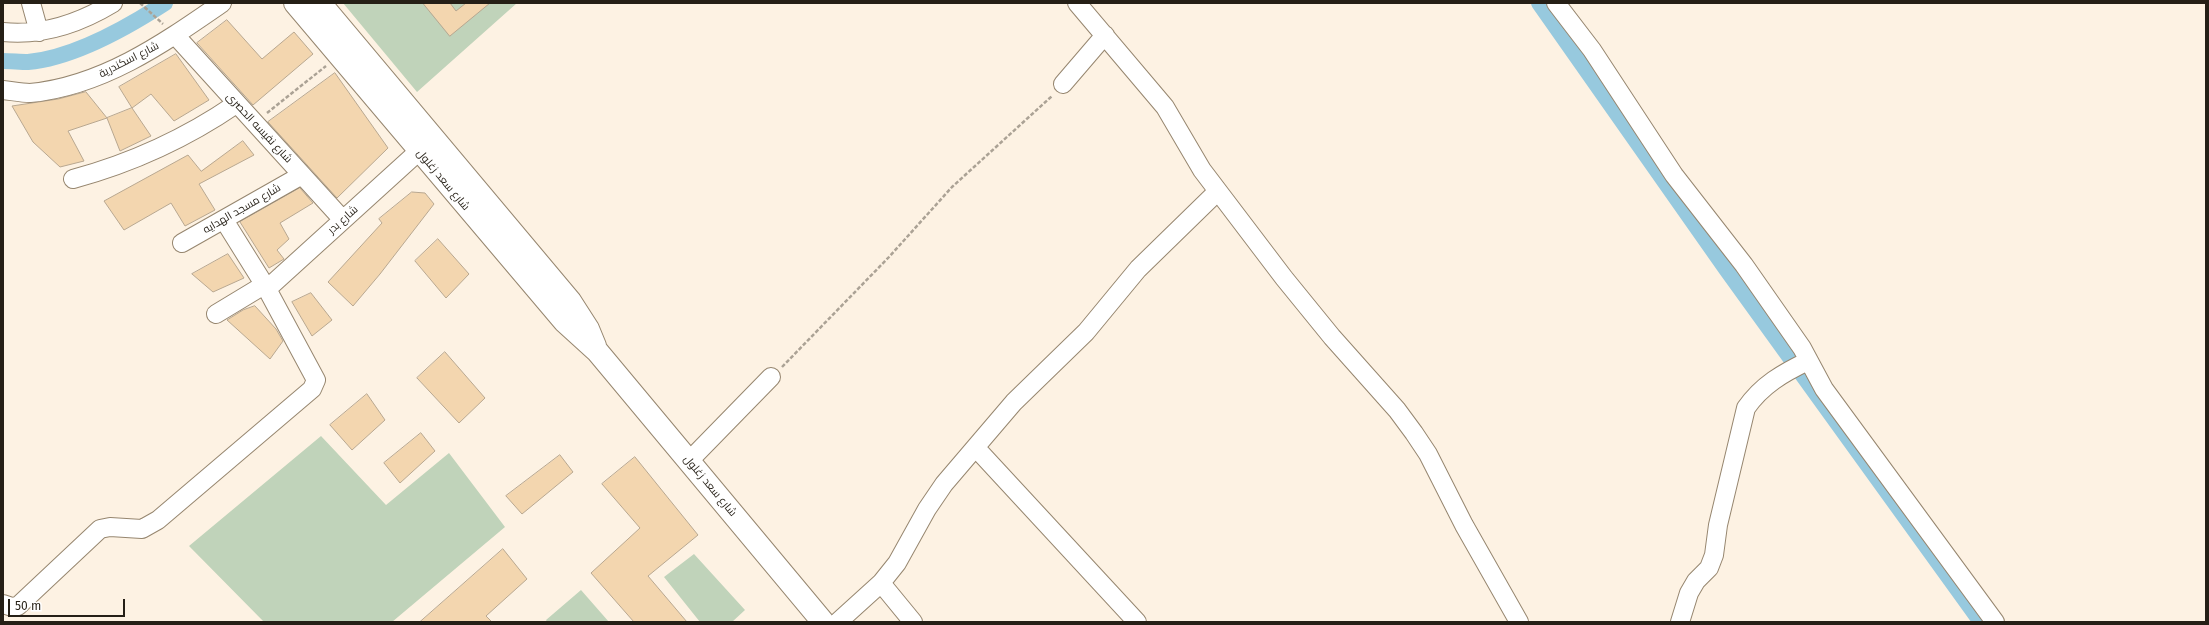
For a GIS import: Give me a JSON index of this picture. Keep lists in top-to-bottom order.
{
  "streets": {
    "main road": ["شارع سعد زغلول"],
    "street": [
      "شارع اسكندرية",
      "شارع نفيسه الحصرى",
      "شارع مسجد الهدايه",
      "شارع بدر"
    ]
  },
  "crossings": [
    ["شارع اسكندرية", "شارع نفيسه الحصرى"],
    ["شارع نفيسه الحصرى", "شارع مسجد الهدايه"],
    ["شارع نفيسه الحصرى", "شارع بدر"],
    ["شارع سعد زغلول", "شارع بدر"]
  ],
  "scale_bar": "50 m"
}
